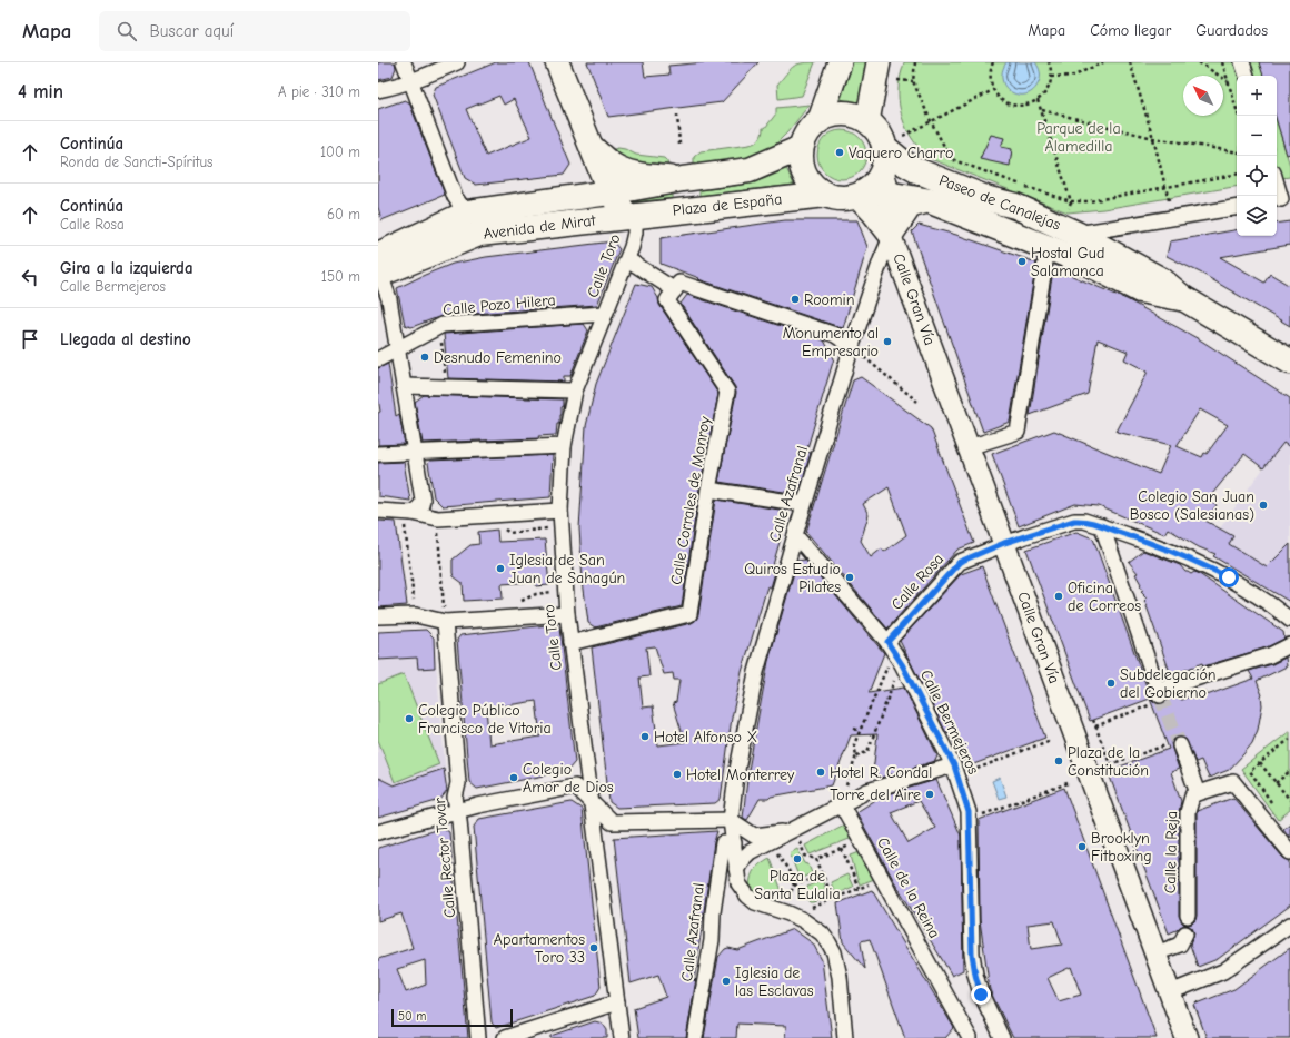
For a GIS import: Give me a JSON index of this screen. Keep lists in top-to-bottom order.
{
  "streets": {
    "highway": ["Paseo de Canalejas", "Plaza de España", "Avenida de Mirat"],
    "main road": ["Calle Gran Vía"],
    "street": [
      "Calle Toro",
      "Calle Pozo Hilera",
      "Calle Azafranal",
      "Calle Corrales de Monroy",
      "Calle Rosa",
      "Calle Bermejeros",
      "Calle la Reja",
      "Calle Rector Tovar",
      "Calle de la Reina"
    ]
  },
  "crossings": [
    ["Paseo de Canalejas", "Plaza de España"],
    ["Paseo de Canalejas", "Calle Gran Vía"],
    ["Plaza de España", "Avenida de Mirat"],
    ["Plaza de España", "Calle Toro"],
    ["Plaza de España", "Calle Gran Vía"],
    ["Avenida de Mirat", "Calle Toro"],
    ["Calle Toro", "Calle Pozo Hilera"],
    ["Calle Toro", "Calle Corrales de Monroy"],
    ["Calle Gran Vía", "Calle Azafranal"],
    ["Calle Gran Vía", "Calle Rosa"],
    ["Calle Azafranal", "Calle Bermejeros"],
    ["Calle Rosa", "Calle Bermejeros"]
  ],
  "parks": ["Parque de la Alamedilla"],
  "places": [
    "Vaquero Charro",
    "Hostal Gud Salamanca",
    "Roomin",
    "Monumento al Empresario",
    "Desnudo Femenino",
    "Colegio San Juan Bosco (Salesianas)",
    "Iglesia de San Juan de Sahagún",
    "Quiros Estudio Pilates",
    "Oficina de Correos",
    "Subdelegación del Gobierno",
    "Colegio Público Francisco de Vitoria",
    "Hotel Alfonso X",
    "Plaza de la Constitución",
    "Hotel R. Condal",
    "Hotel Monterrey",
    "Colegio Amor de Dios",
    "Torre del Aire",
    "Brooklyn Fitboxing",
    "Plaza de Santa Eulalia",
    "Apartamentos Toro 33",
    "Iglesia de las Esclavas"
  ],
  "scale_bar": "50 m",
  "north": "top left",
  "page": {
    "header": "Mapa",
    "search": "Buscar aquí",
    "nav": ["Mapa", "Cómo llegar", "Guardados"],
    "heading": ["4 min", "A pie · 310 m"],
    "map_buttons": ["+", "−"],
    "list": [
      ["Continúa", "Ronda de Sancti-Spíritus", "100 m"],
      ["Continúa", "Calle Rosa", "60 m"],
      ["Gira a la izquierda", "Calle Bermejeros", "150 m"],
      "Llegada al destino"
    ],
    "scale": "50 m"
  }
}
